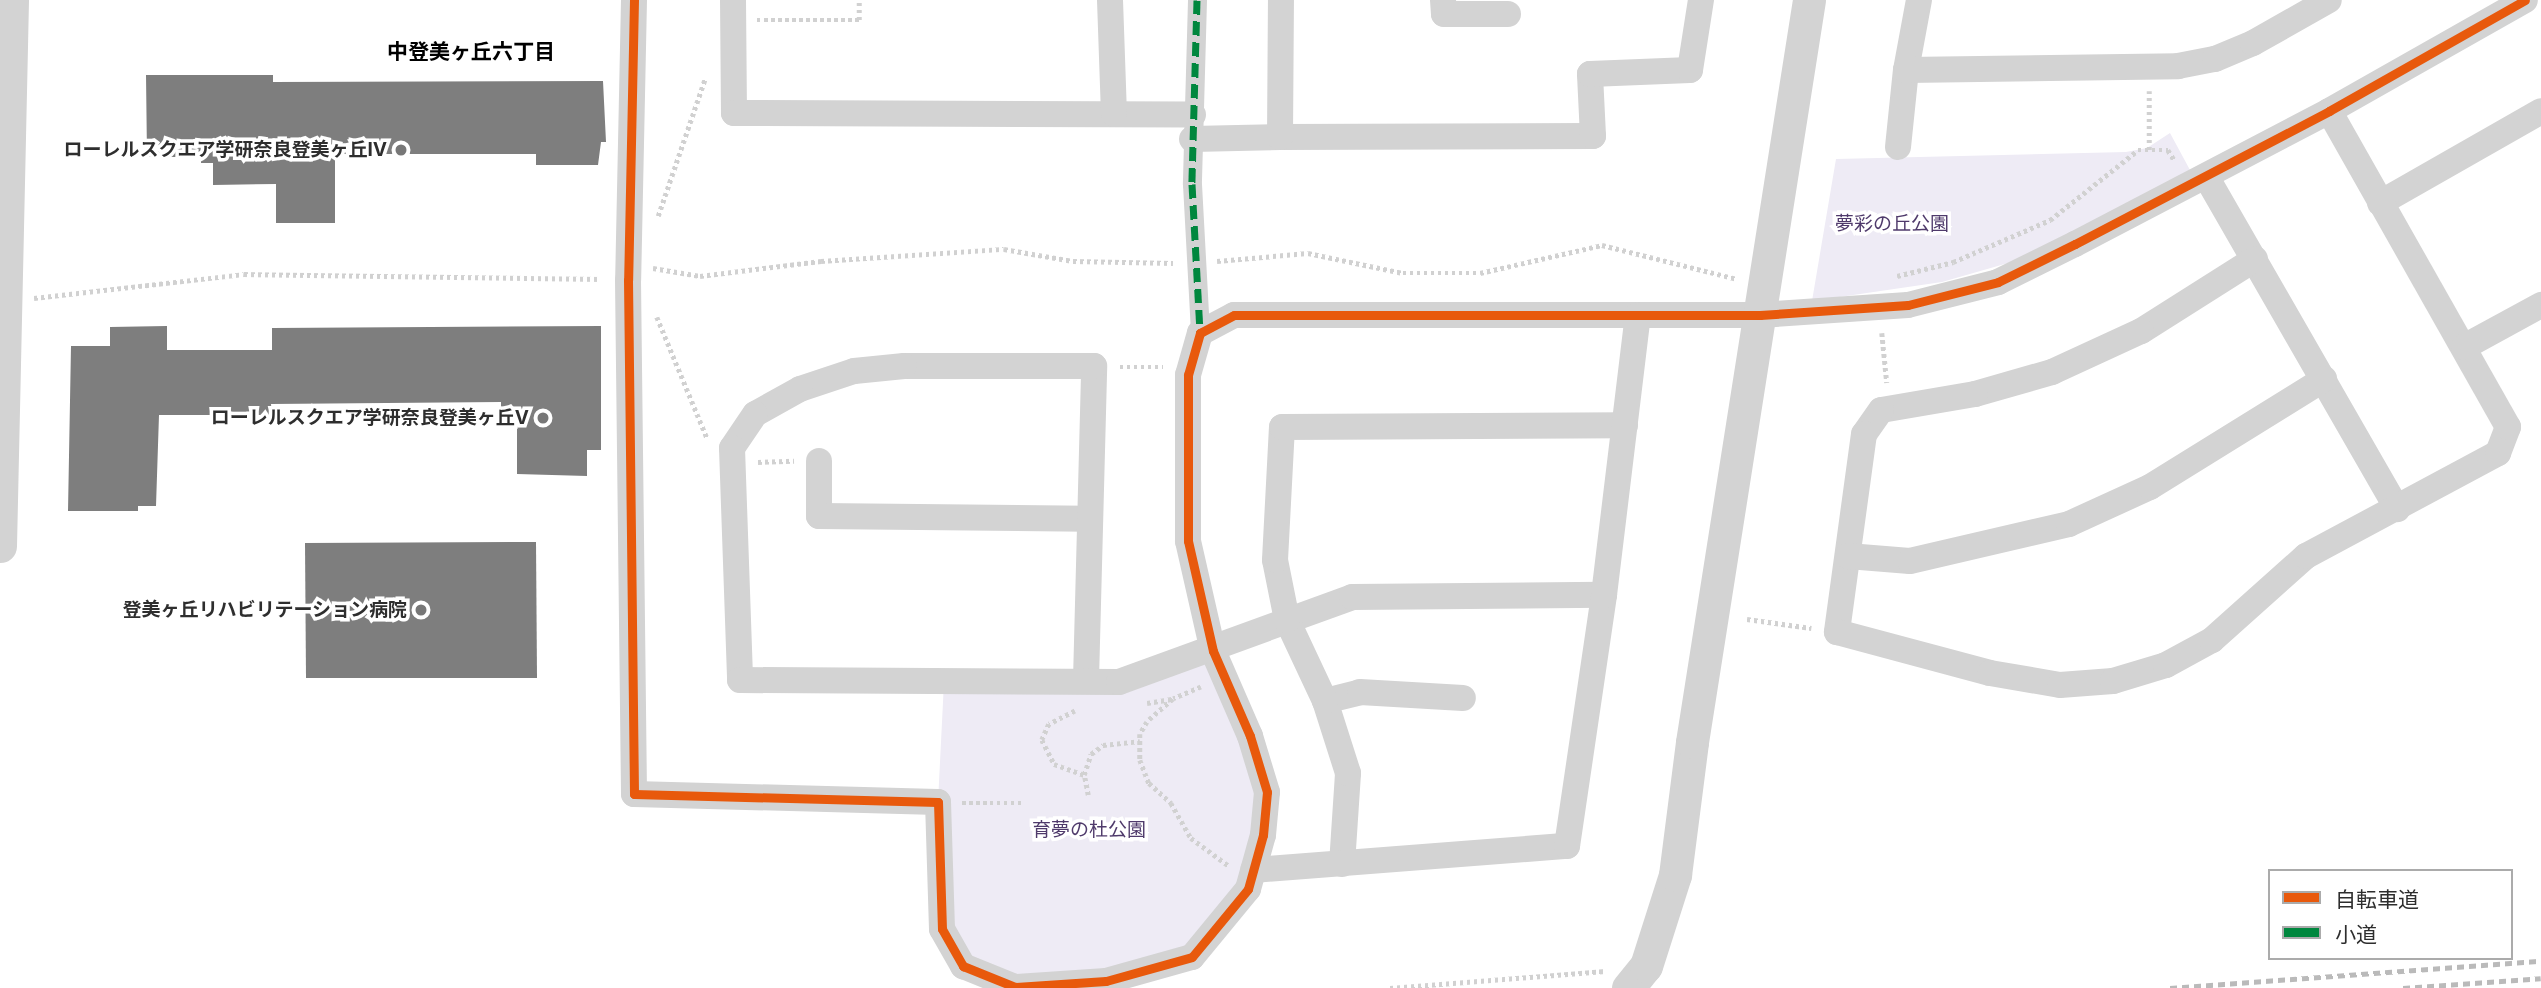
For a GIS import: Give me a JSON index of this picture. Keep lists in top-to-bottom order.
{
  "districts": ["中登美ヶ丘六丁目"],
  "parks": ["夢彩の丘公園", "育夢の杜公園"],
  "places": ["ローレルスクエア学研奈良登美ヶ丘Ⅳ", "ローレルスクエア学研奈良登美ヶ丘Ⅴ", "登美ヶ丘リハビリテーション病院"],
  "legend": ["自転車道", "小道"]
}
